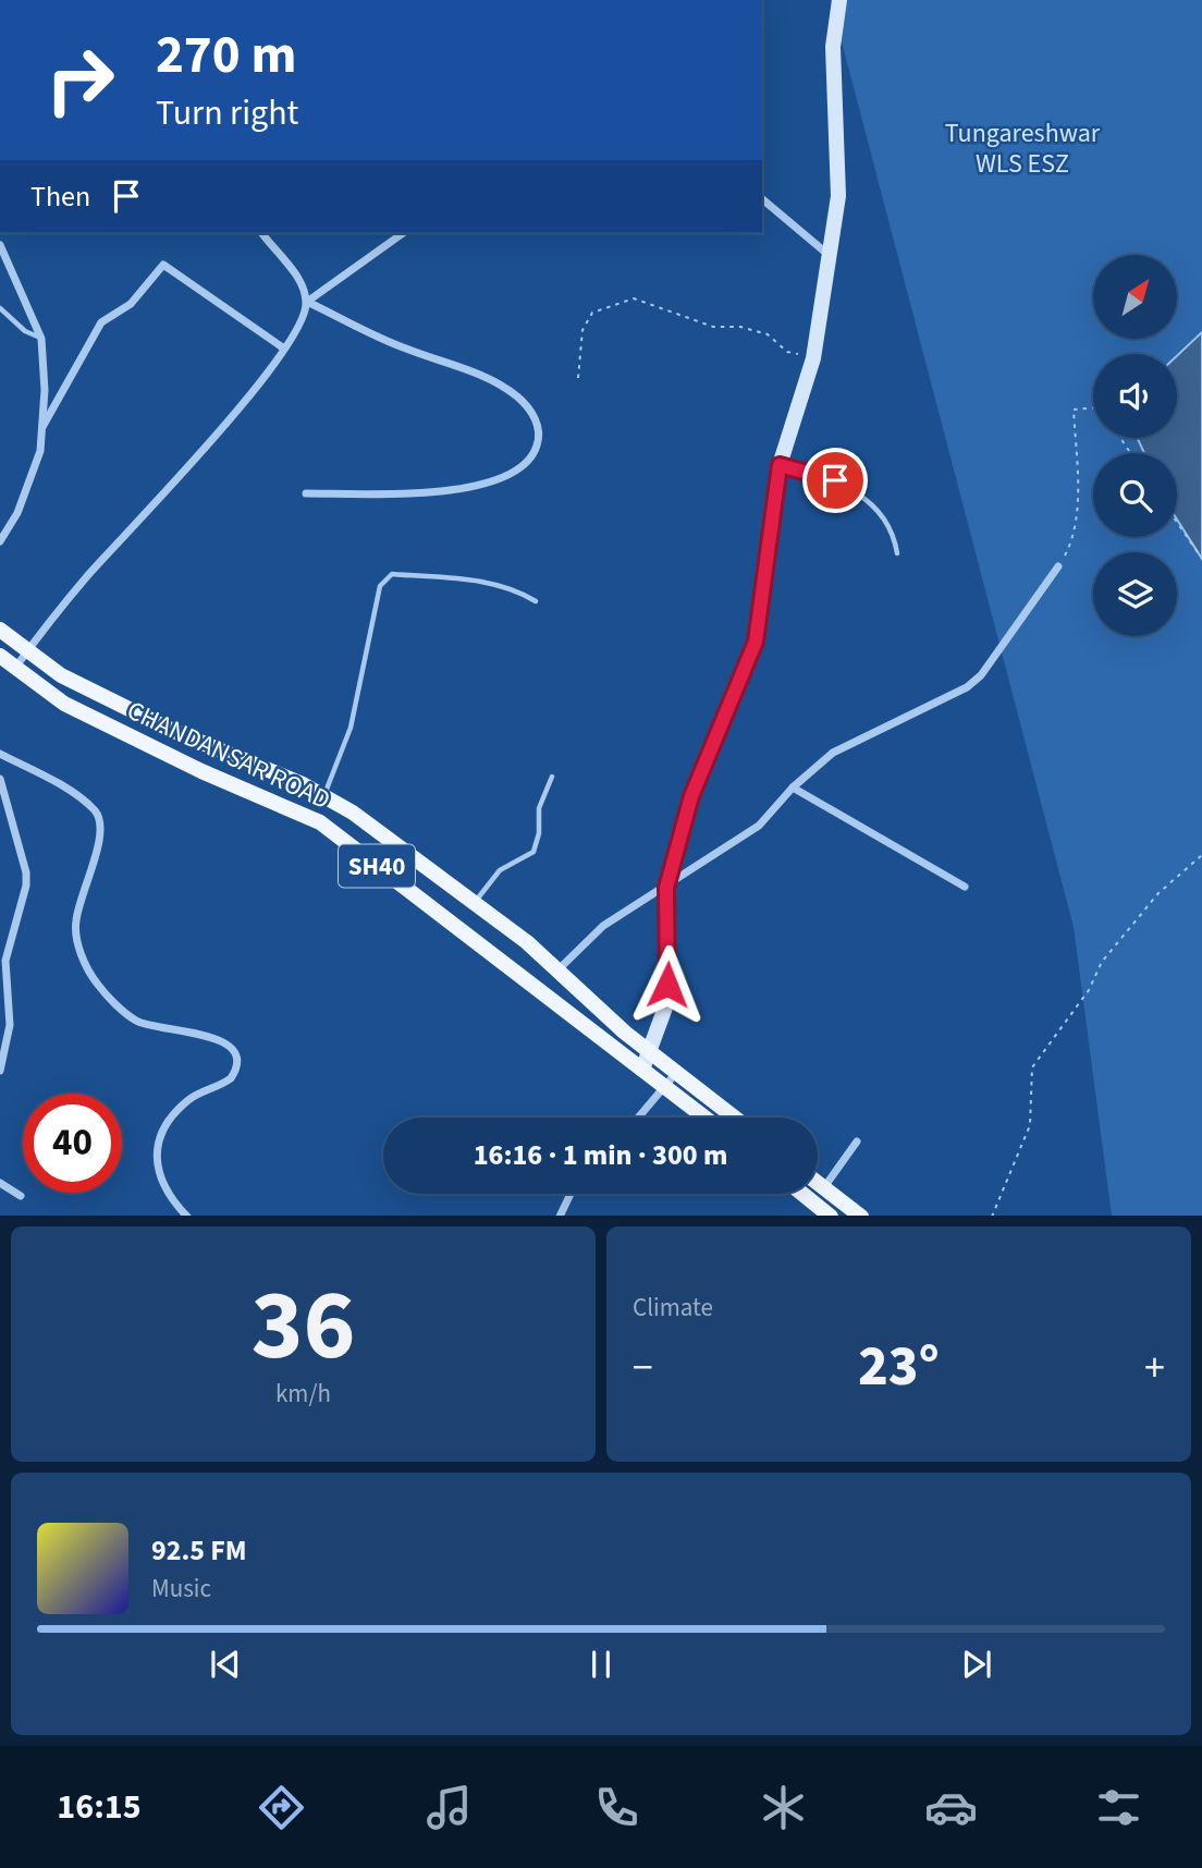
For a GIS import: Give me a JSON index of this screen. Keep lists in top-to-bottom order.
{
  "streets": {
    "main road": ["CHANDANSAR ROAD", "SH40"]
  },
  "parks": ["Tungareshwar WLS ESZ"],
  "north": "top right",
  "page": {
    "turn": ["270 m", "Turn right"],
    "then": "Then",
    "limit": "40",
    "trip": "16:16 · 1 min · 300 m",
    "tile": [
      ["36", "km/h"],
      "Climate"
    ],
    "heat": ["−", "23°", "+"],
    "song": ["92.5 FM", "Music"],
    "tabs": "16:15"
  }
}
